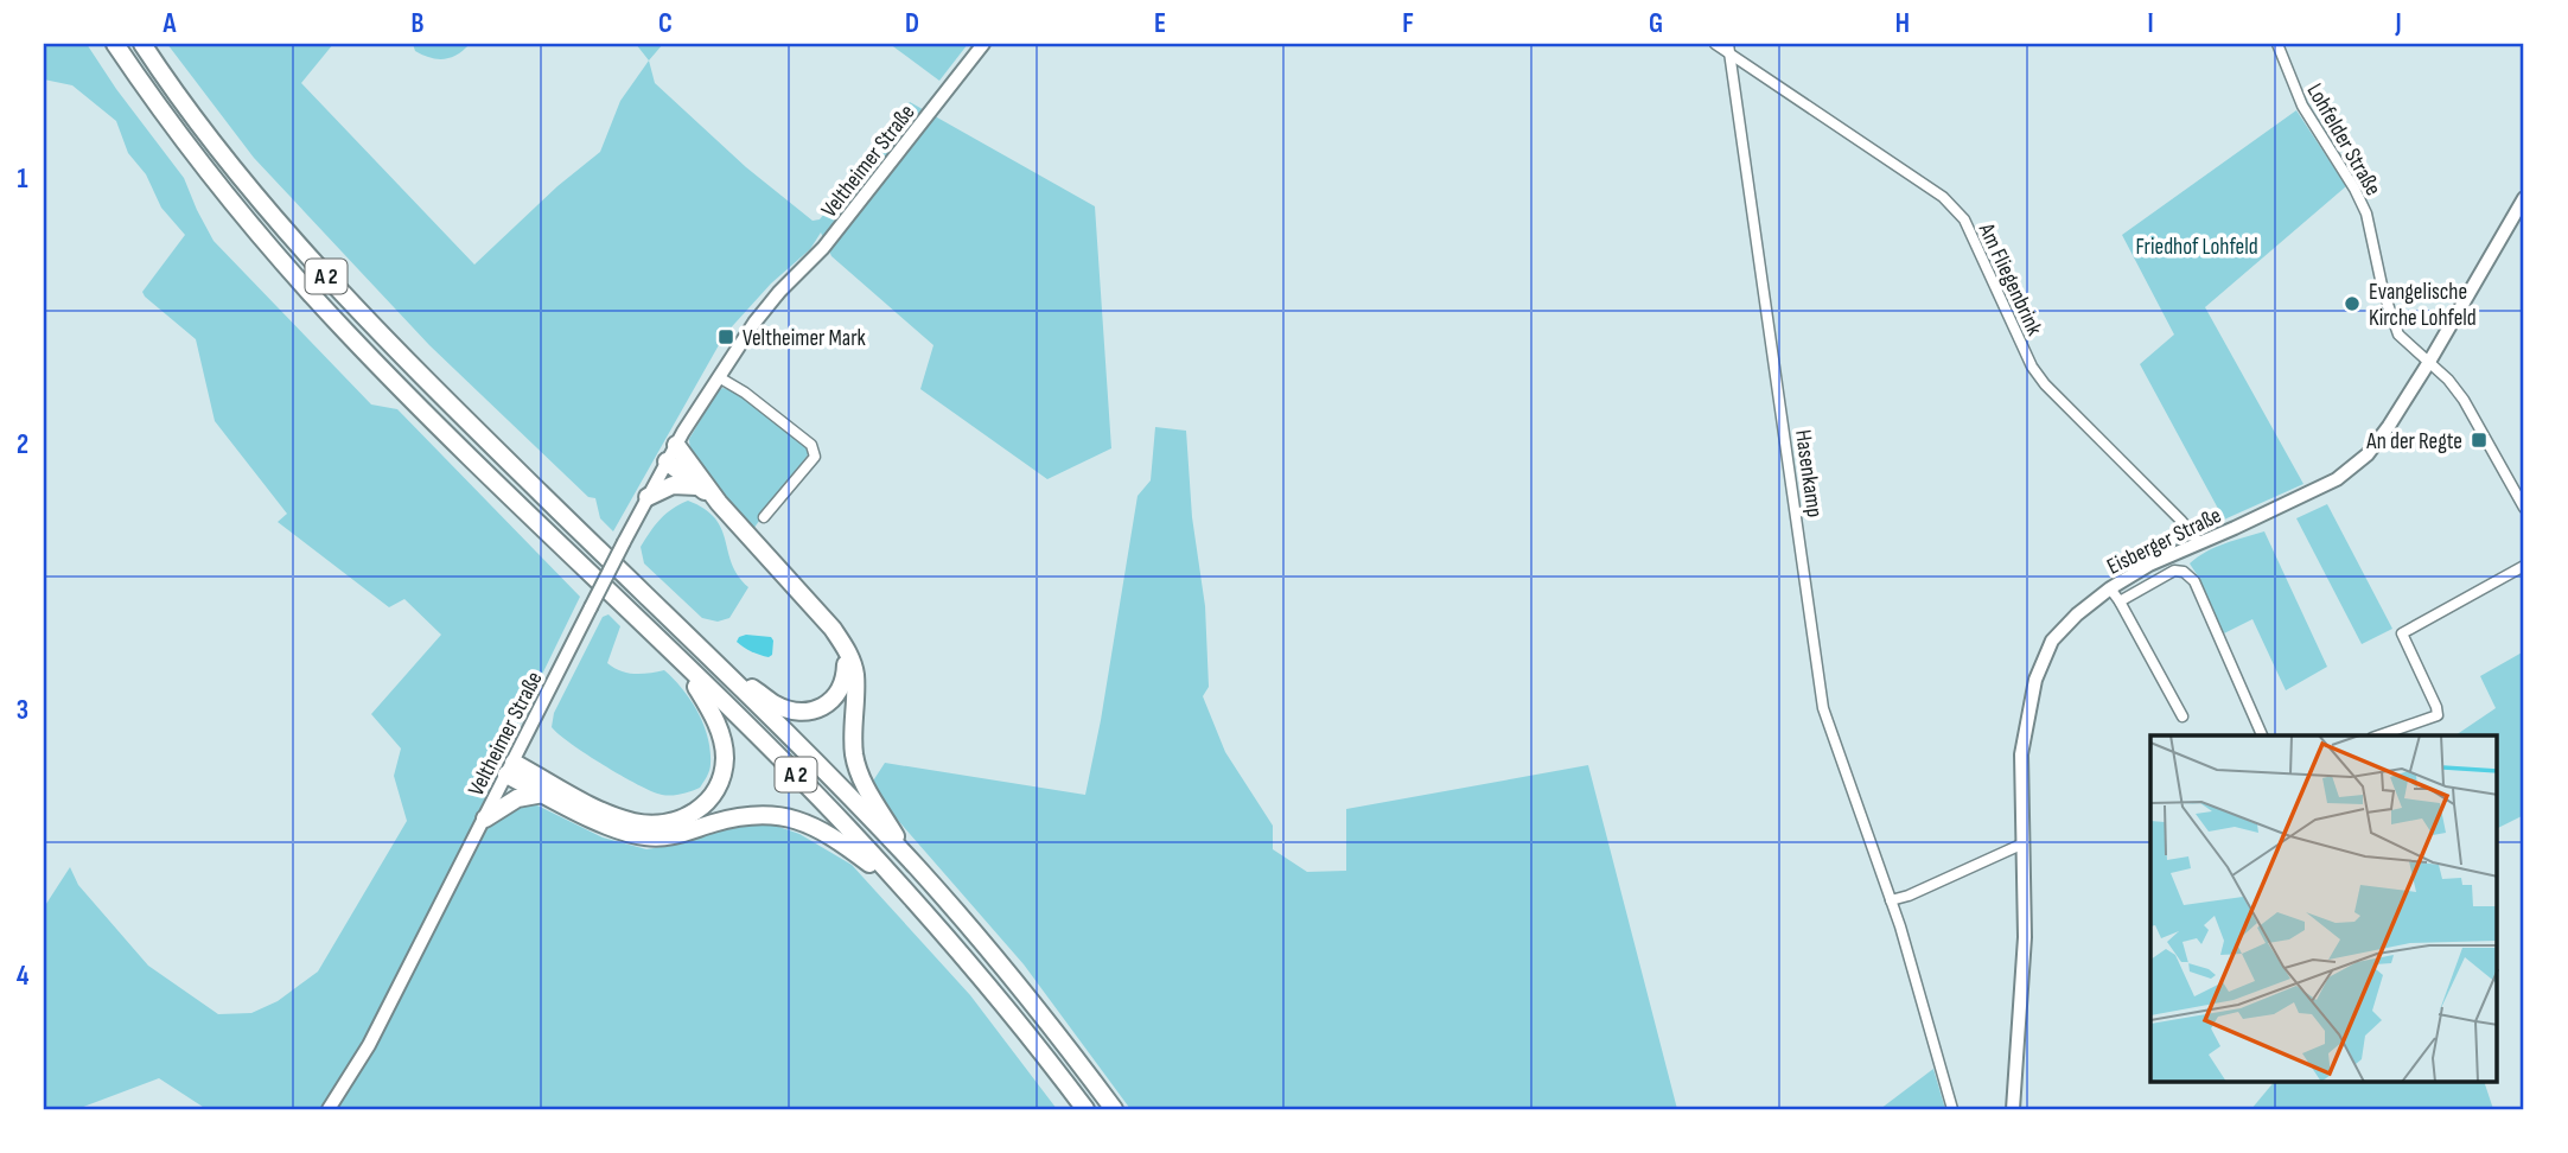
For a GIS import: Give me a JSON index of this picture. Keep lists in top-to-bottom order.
{
  "streets": {
    "highway": ["A 2"],
    "main road": ["Veltheimer Straße", "Eisberger Straße"],
    "street": ["Lohfelder Straße", "Am Fliegenbrink", "Hasenkamp"]
  },
  "crossings": [
    ["Lohfelder Straße", "Eisberger Straße"],
    ["Am Fliegenbrink", "Hasenkamp"],
    ["Am Fliegenbrink", "Eisberger Straße"]
  ],
  "parks": ["Friedhof Lohfeld"],
  "places": {
    "other": ["Evangelische Kirche Lohfeld"],
    "transit": ["Veltheimer Mark", "An der Regte"]
  },
  "grid": {
    "columns": [
      "A",
      "B",
      "C",
      "D",
      "E",
      "F",
      "G",
      "H",
      "I",
      "J"
    ],
    "rows": [
      "1",
      "2",
      "3",
      "4"
    ]
  }
}
